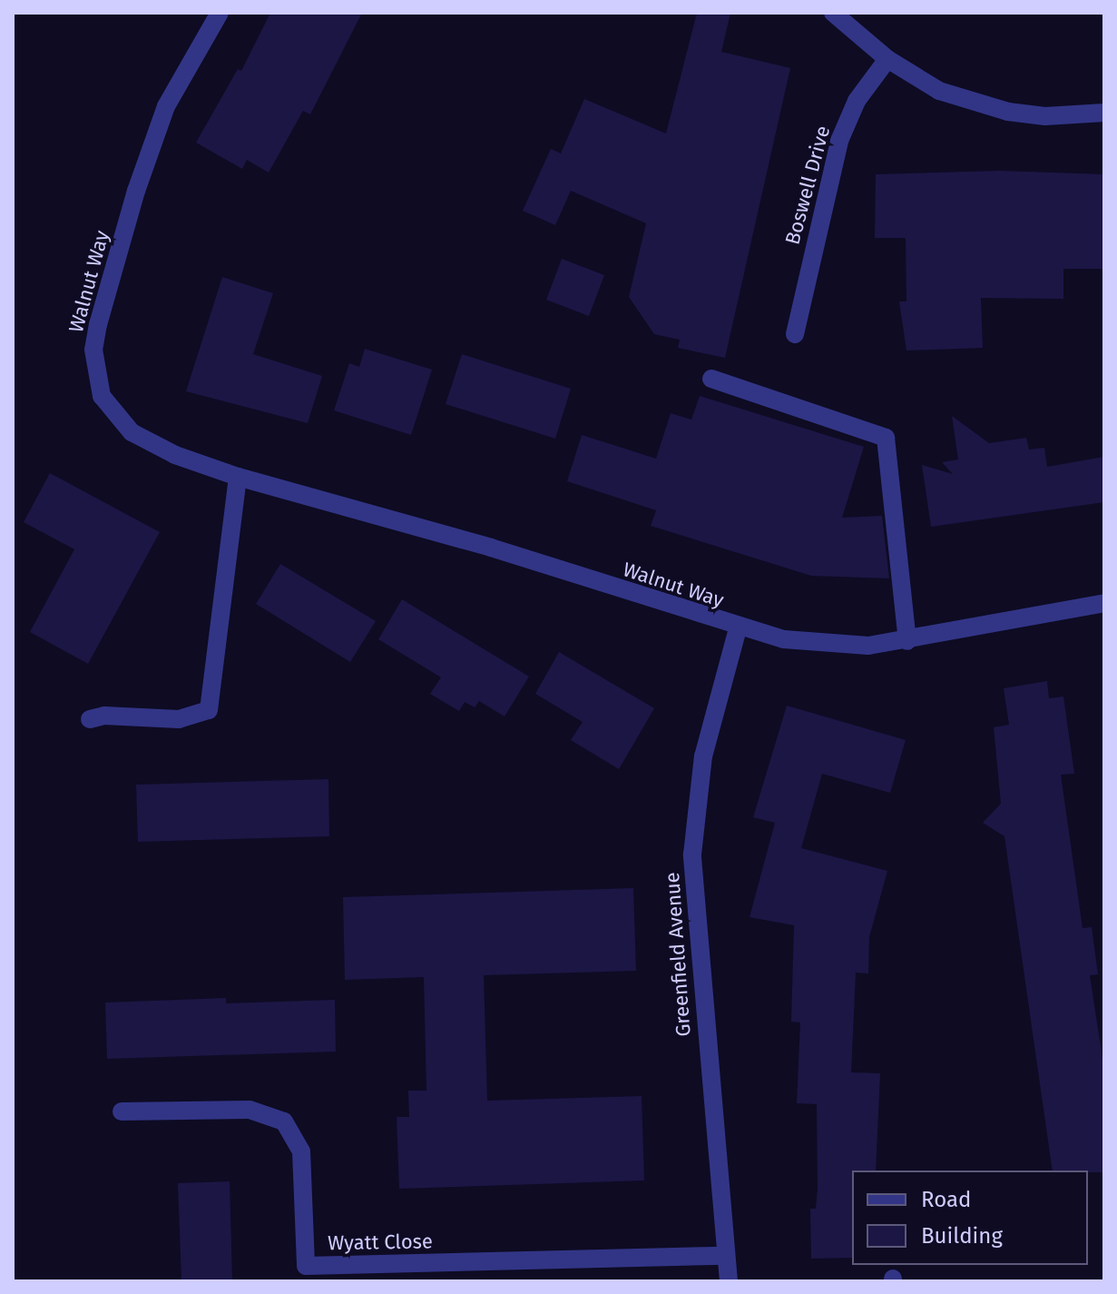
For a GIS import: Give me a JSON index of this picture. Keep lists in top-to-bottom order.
{
  "streets": {
    "street": [
      "Boswell Drive",
      "Walnut Way",
      "Greenfield Avenue",
      "Wyatt Close"
    ]
  },
  "crossings": [
    ["Walnut Way", "Greenfield Avenue"],
    ["Greenfield Avenue", "Wyatt Close"]
  ],
  "legend": ["Road", "Building"]
}
